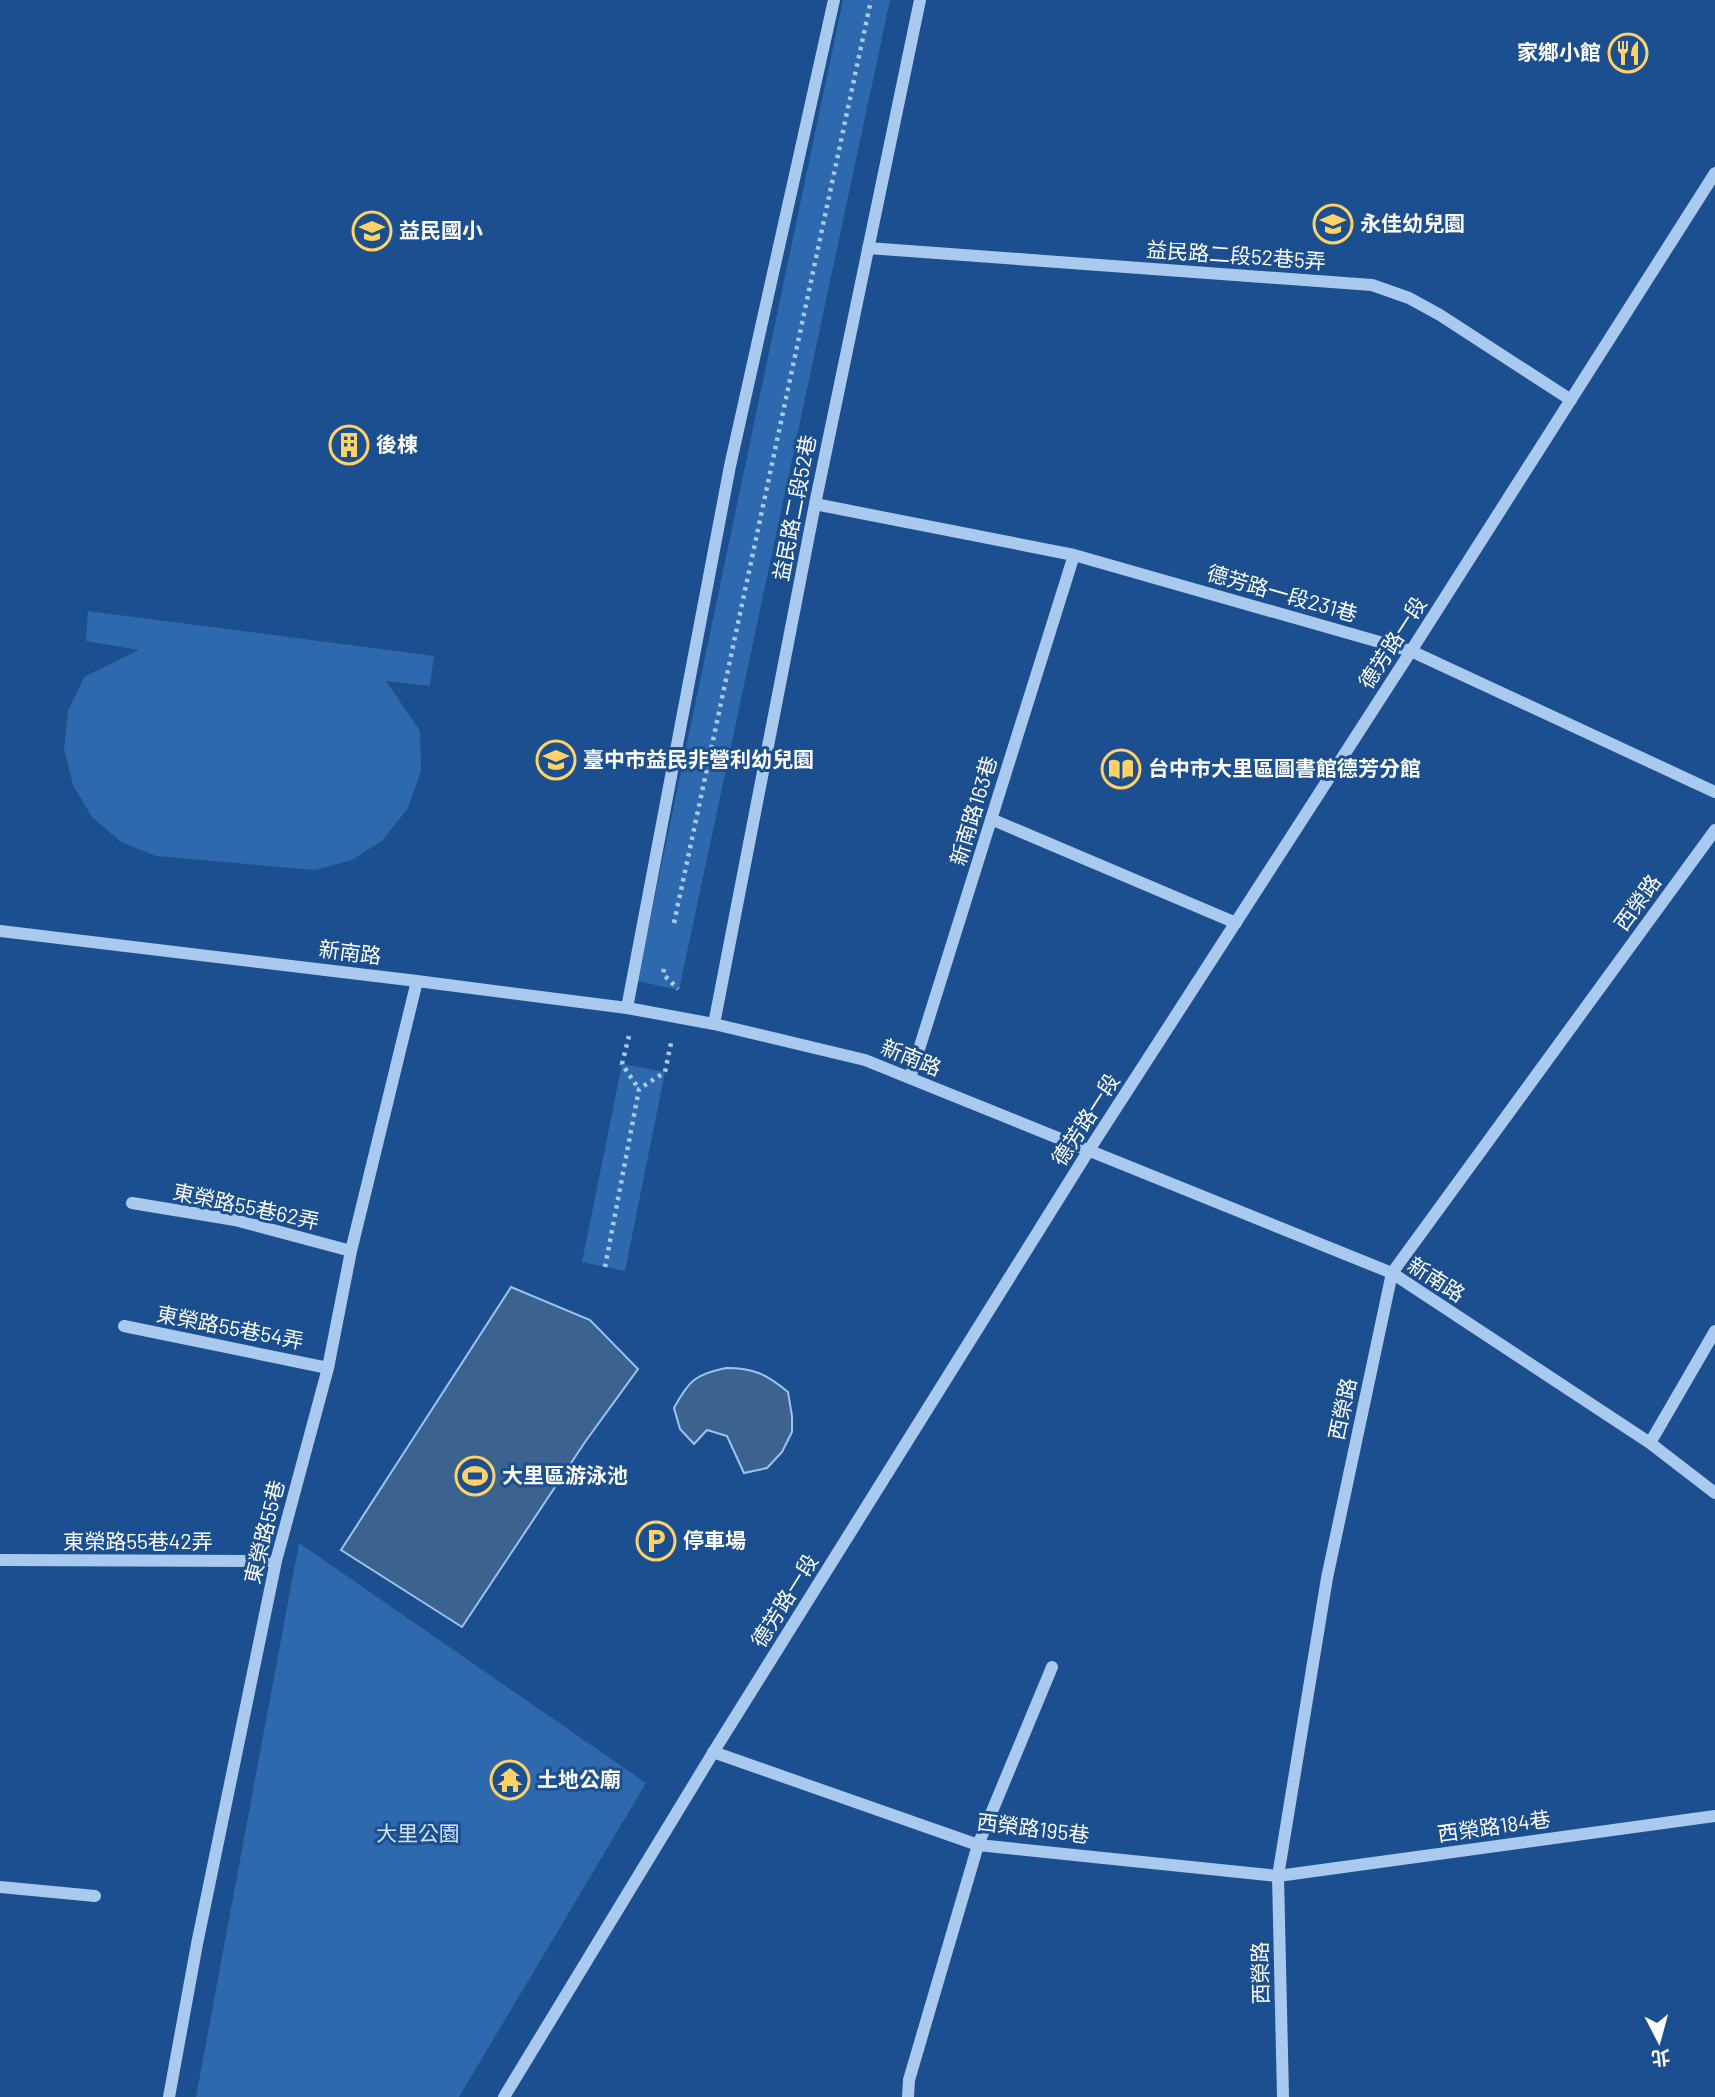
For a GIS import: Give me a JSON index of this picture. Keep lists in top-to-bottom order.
{
  "streets": {
    "street": [
      "益民路二段52巷5弄",
      "益民路二段52巷",
      "德芳路一段231巷",
      "德芳路一段",
      "新南路163巷",
      "西榮路",
      "新南路",
      "東榮路55巷62弄",
      "東榮路55巷54弄",
      "東榮路55巷",
      "東榮路55巷42弄",
      "西榮路184巷",
      "西榮路195巷"
    ]
  },
  "crossings": [
    ["益民路二段52巷5弄", "益民路二段52巷"],
    ["益民路二段52巷5弄", "德芳路一段"],
    ["益民路二段52巷", "德芳路一段231巷"],
    ["益民路二段52巷", "新南路"],
    ["德芳路一段231巷", "德芳路一段"],
    ["德芳路一段231巷", "新南路163巷"],
    ["德芳路一段", "新南路"],
    ["德芳路一段", "西榮路195巷"],
    ["新南路163巷", "新南路"],
    ["西榮路", "新南路"],
    ["西榮路", "西榮路184巷"],
    ["西榮路", "西榮路195巷"],
    ["新南路", "東榮路55巷"],
    ["東榮路55巷62弄", "東榮路55巷"],
    ["東榮路55巷54弄", "東榮路55巷"],
    ["東榮路55巷", "東榮路55巷42弄"],
    ["西榮路184巷", "西榮路195巷"]
  ],
  "parks": ["大里公園"],
  "places": {
    "restaurant": ["家鄉小館"],
    "school or university": ["永佳幼兒園", "益民國小", "臺中市益民非營利幼兒園"],
    "building": ["後棟"],
    "library": ["台中市大里區圖書館德芳分館"],
    "sports": ["大里區游泳池"],
    "parking": ["停車場"],
    "temple": ["土地公廟"]
  },
  "north": "bottom"
}
